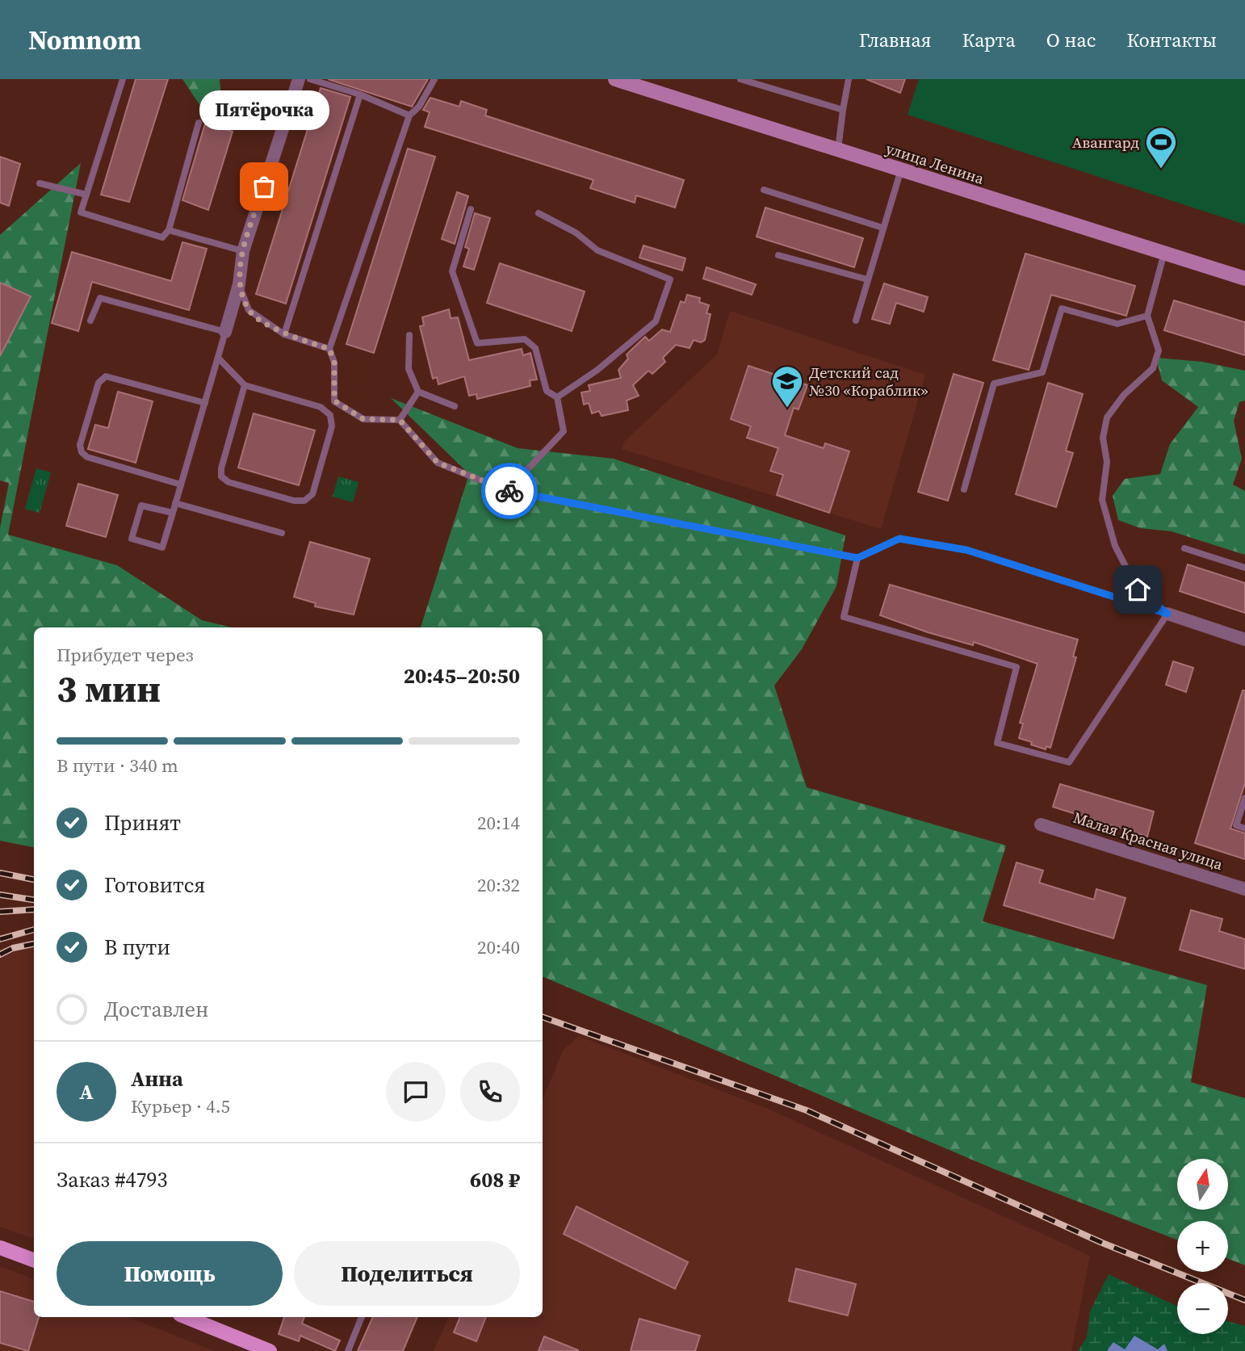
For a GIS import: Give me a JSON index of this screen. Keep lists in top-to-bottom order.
{
  "streets": {
    "main road": ["улица Ленина"],
    "street": ["Малая Красная улица"]
  },
  "places": {
    "sports": ["Авангард"],
    "other": ["Пятёрочка"],
    "school or university": ["Детский сад №30 «Кораблик»"]
  },
  "north": "top",
  "page": {
    "header": "Nomnom",
    "nav": [
      "Главная",
      "Карта",
      "О нас",
      "Контакты"
    ],
    "bubble": "Пятёрочка",
    "heading": ["3 мин", "Прибудет через", "20:45–20:50"],
    "panel": [
      "Анна",
      "Курьер · 4.5",
      "Заказ #4793",
      "608 ₽"
    ],
    "bar": "В пути · 340 m",
    "list": [
      ["Принят", "20:14"],
      ["Готовится", "20:32"],
      ["В пути", "20:40"],
      "Доставлен"
    ],
    "round": "А",
    "map_buttons": ["+", "−"],
    "buttons": ["Помощь", "Поделиться"]
  }
}
